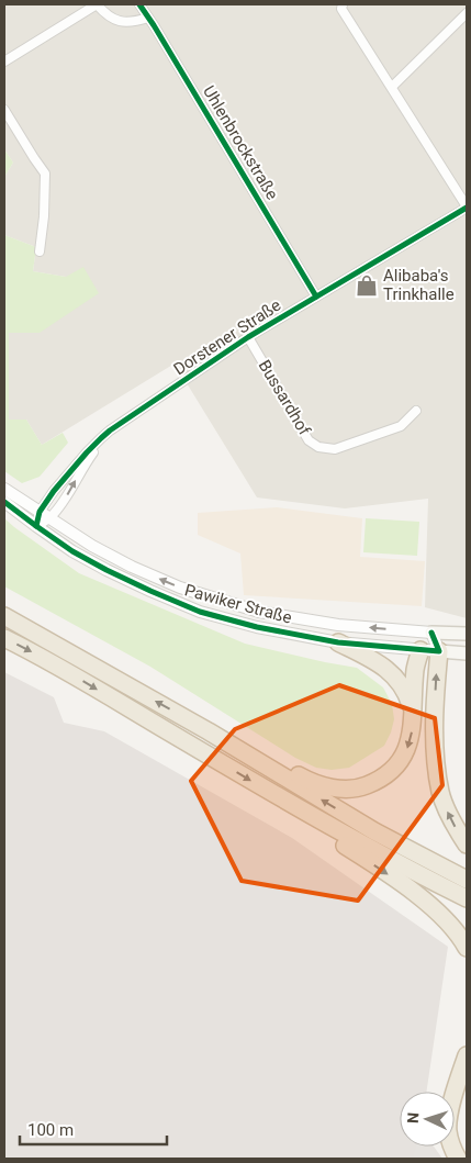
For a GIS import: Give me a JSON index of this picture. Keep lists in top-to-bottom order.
{
  "streets": {
    "main road": ["Pawiker Straße"],
    "street": ["Uhlenbrockstraße", "Dorstener Straße", "Bussardhof"]
  },
  "crossings": [
    ["Uhlenbrockstraße", "Dorstener Straße"],
    ["Dorstener Straße", "Bussardhof"],
    ["Dorstener Straße", "Pawiker Straße"]
  ],
  "places": {
    "shop": ["Alibaba's Trinkhalle"]
  },
  "scale_bar": "100 m",
  "north": "left"
}
